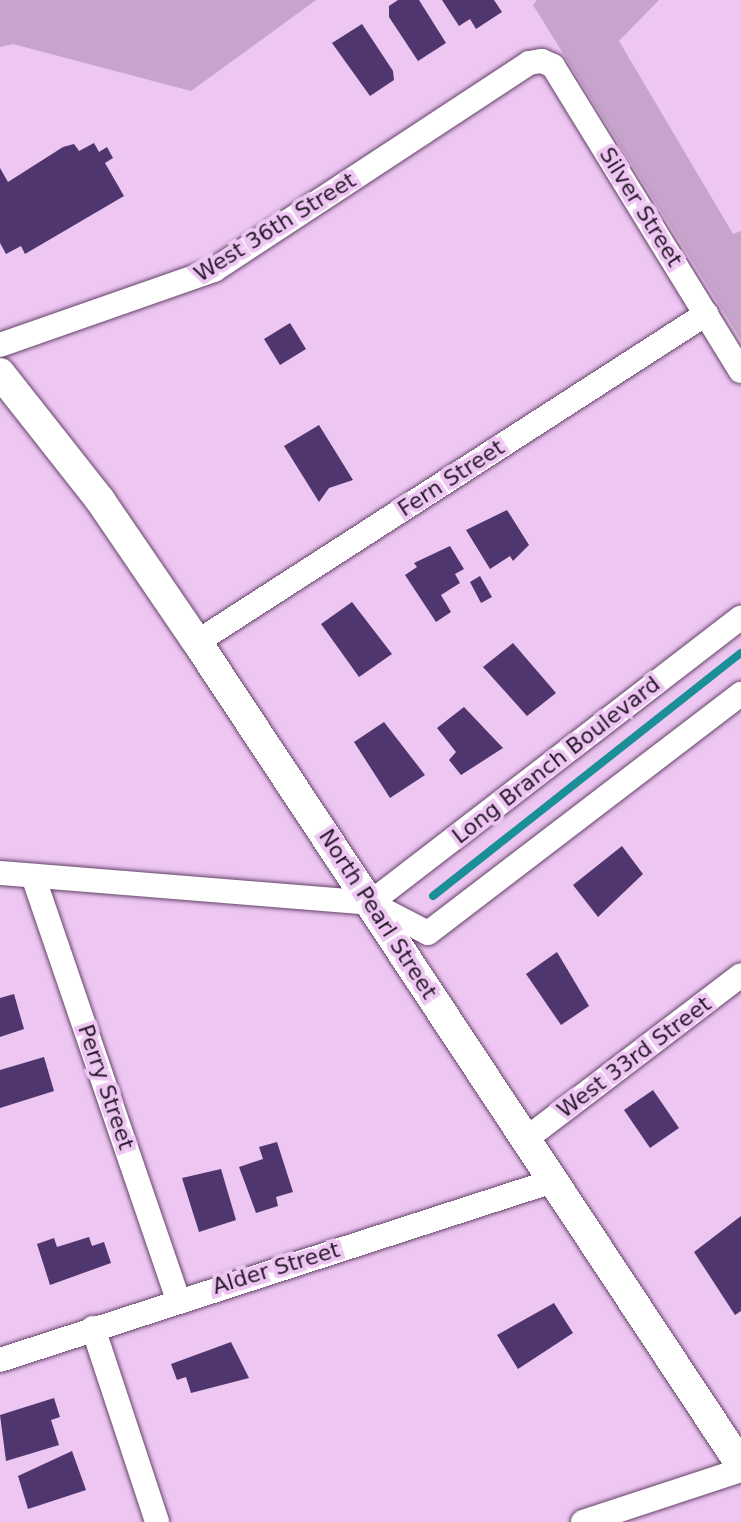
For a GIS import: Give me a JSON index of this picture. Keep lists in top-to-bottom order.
{
  "streets": {
    "street": [
      "Silver Street",
      "West 36th Street",
      "Fern Street",
      "Long Branch Boulevard",
      "North Pearl Street",
      "West 33rd Street",
      "Perry Street",
      "Alder Street"
    ]
  },
  "crossings": [
    ["Silver Street", "West 36th Street"],
    ["Silver Street", "Fern Street"],
    ["Fern Street", "North Pearl Street"],
    ["Long Branch Boulevard", "North Pearl Street"],
    ["North Pearl Street", "West 33rd Street"],
    ["North Pearl Street", "Alder Street"],
    ["Perry Street", "Alder Street"]
  ]
}
